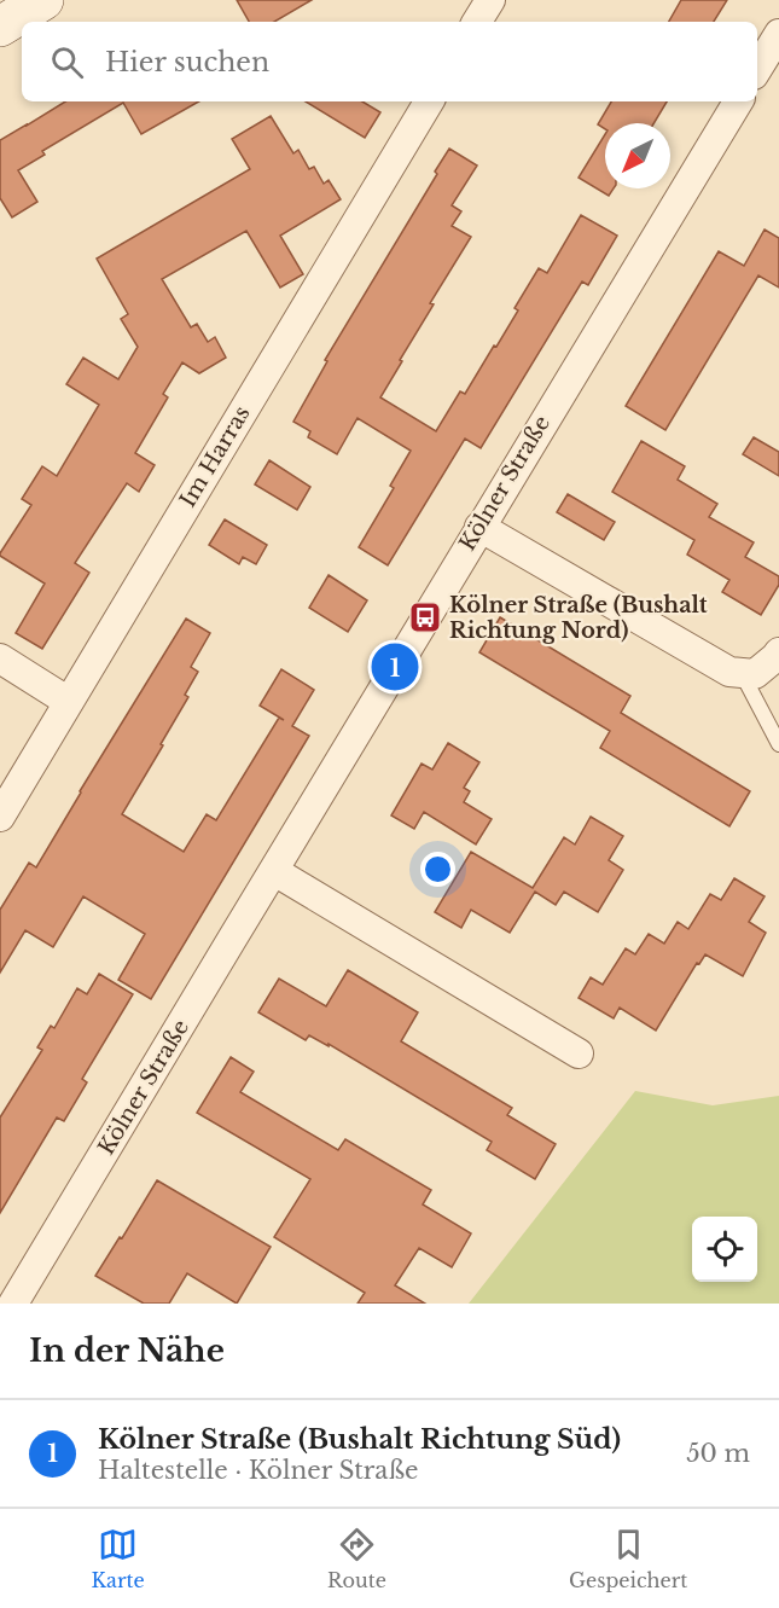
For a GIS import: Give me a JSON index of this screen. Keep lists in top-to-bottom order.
{
  "streets": {
    "street": ["Im Harras", "Kölner Straße"]
  },
  "places": {
    "bus stop": ["Kölner Straße (Bushalt Richtung Nord)"]
  },
  "north": "bottom left",
  "page": {
    "search": "Hier suchen",
    "pins": "1",
    "heading": "In der Nähe",
    "list": [
      {
        "mark": "1",
        "name": "Kölner Straße (Bushalt Richtung Süd)",
        "note": "Haltestelle · Kölner Straße",
        "value": "50 m"
      }
    ],
    "nav": ["Karte", "Route", "Gespeichert"]
  }
}
